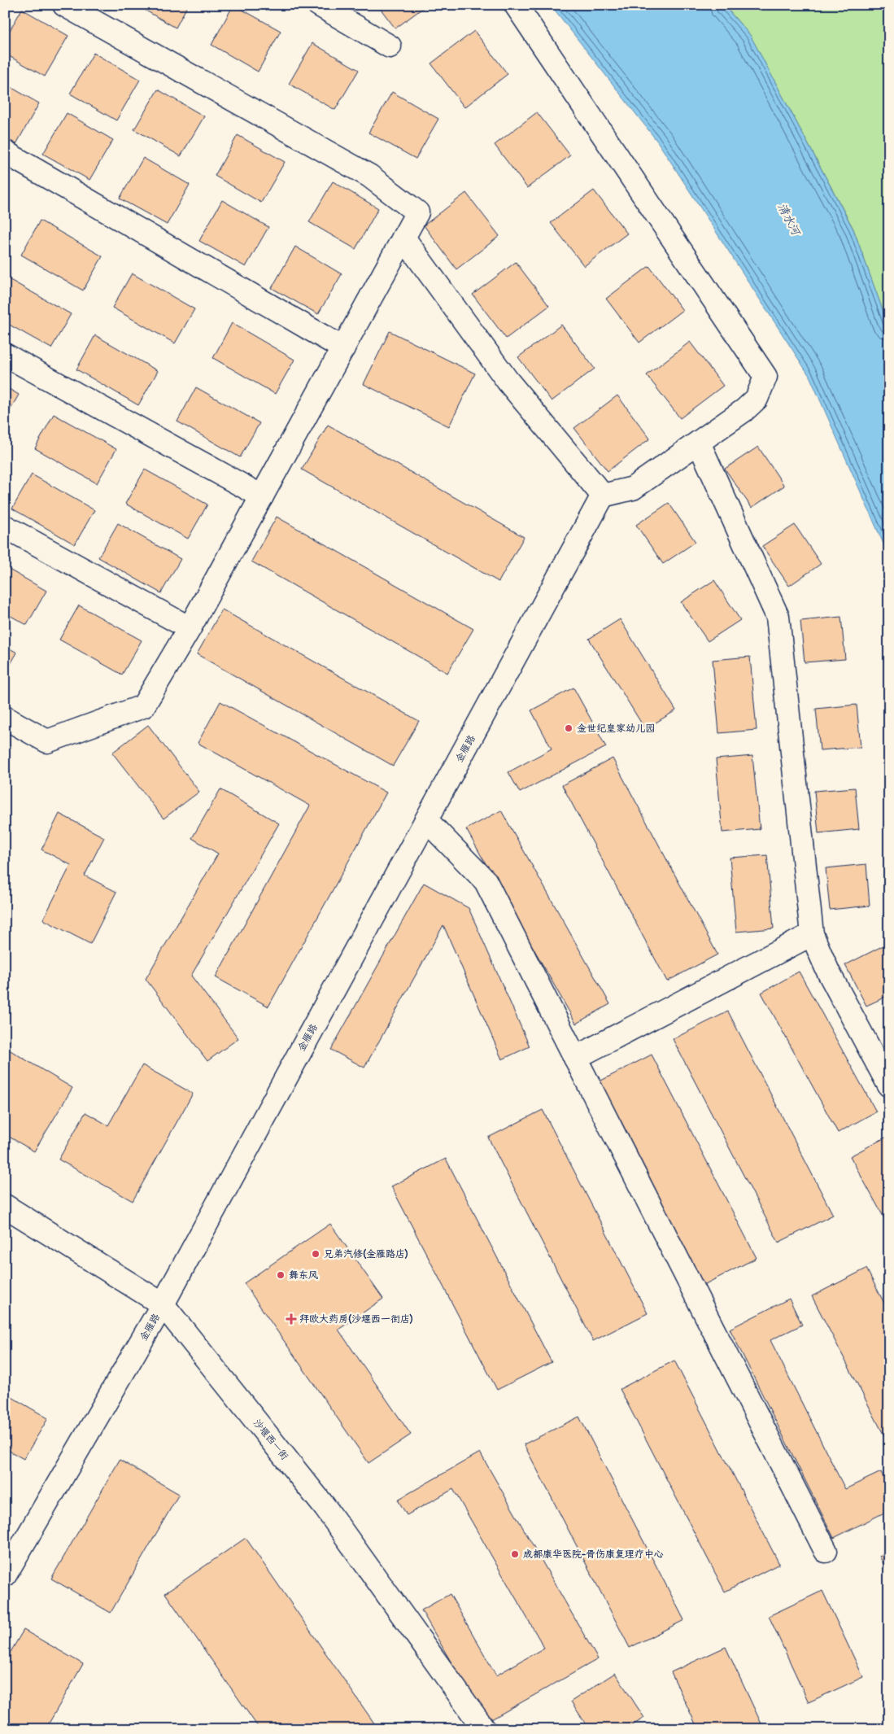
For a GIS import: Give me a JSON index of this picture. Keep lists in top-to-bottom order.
{
  "streets": {
    "street": ["金雁路", "沙堰西一街"]
  },
  "crossings": [
    ["金雁路", "沙堰西一街"]
  ],
  "water": ["清水河"],
  "places": {
    "other": [
      "金世纪皇家幼儿园",
      "兄弟汽修(金雁路店)",
      "舞东风",
      "成都康华医院-骨伤康复理疗中心"
    ],
    "health": ["拜欧大药房(沙堰西一街店)"]
  }
}
